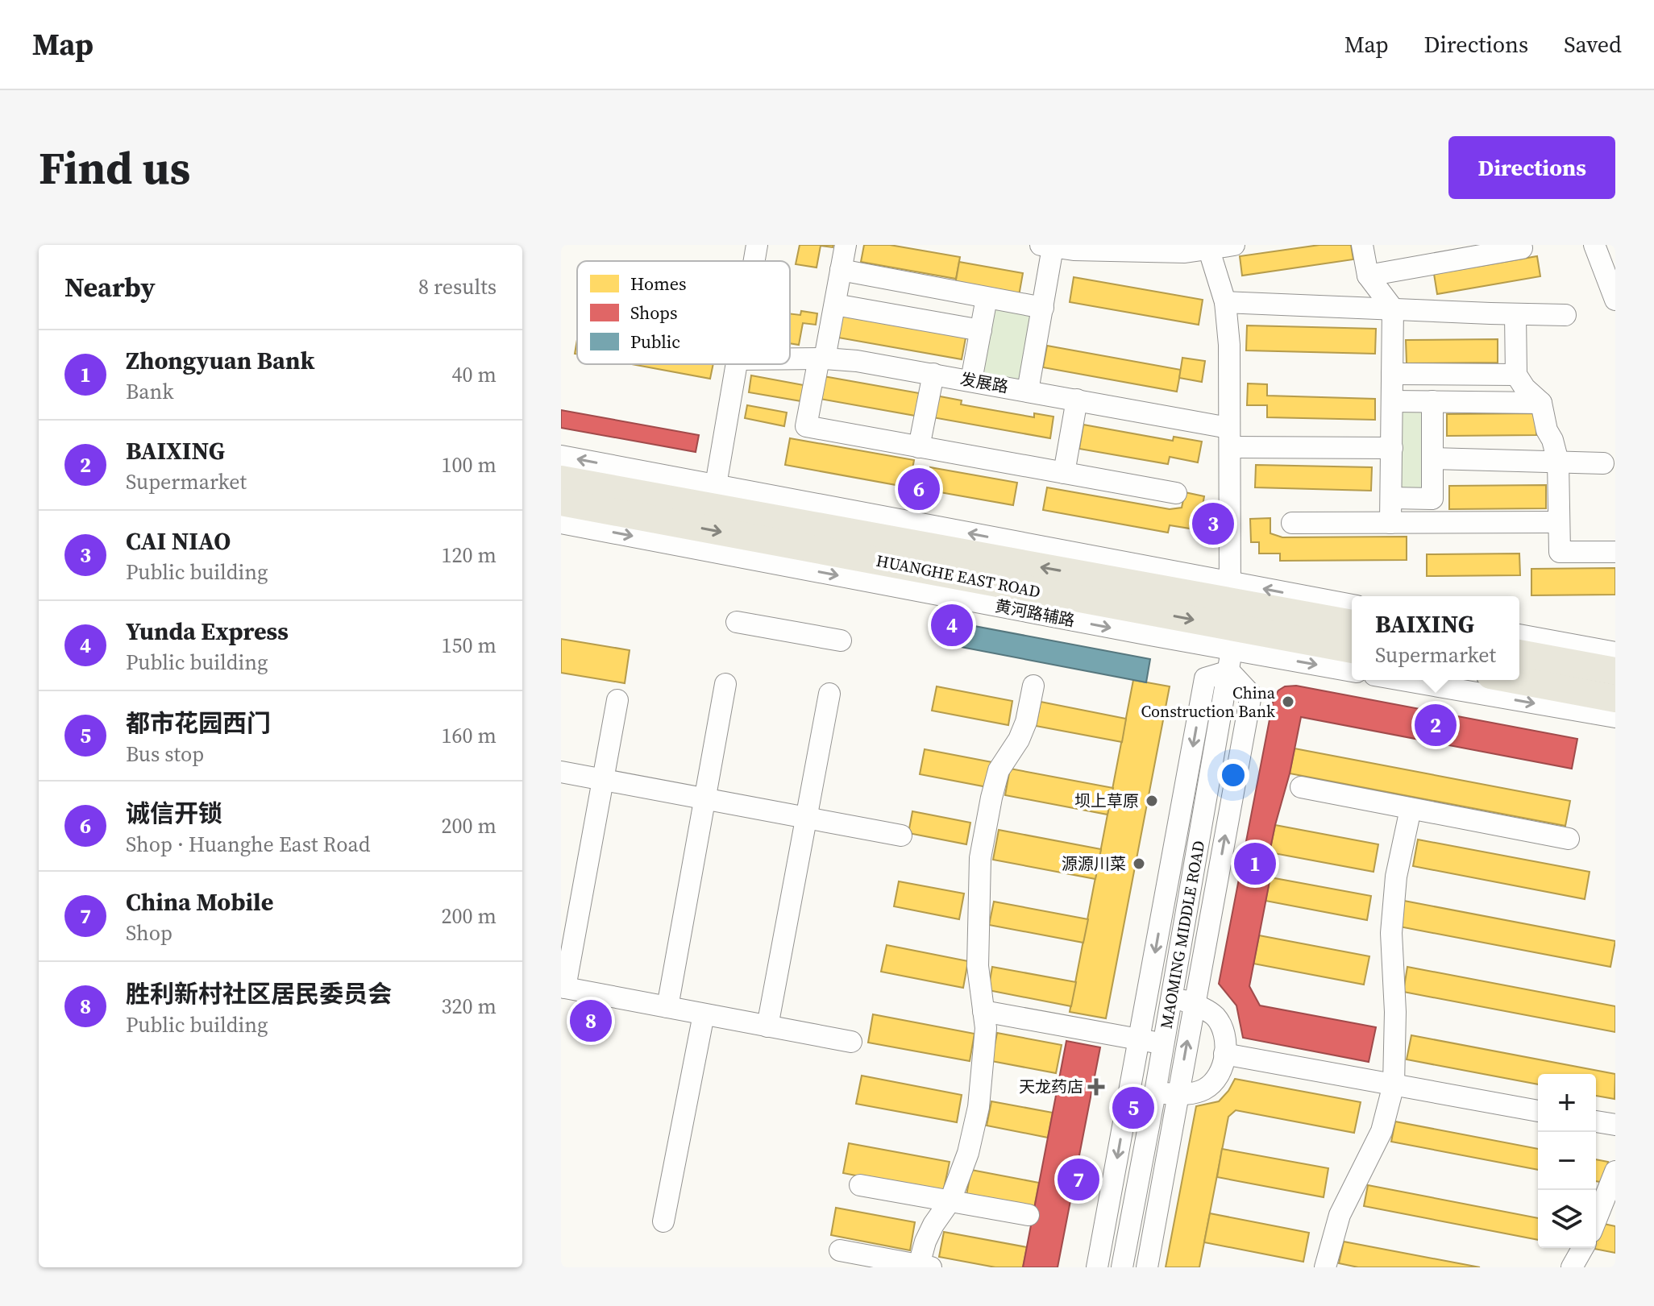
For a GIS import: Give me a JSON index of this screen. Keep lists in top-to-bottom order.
{
  "streets": {
    "main road": ["HUANGHE EAST ROAD"],
    "street": ["发展路", "MAOMING MIDDLE ROAD"]
  },
  "crossings": [
    ["发展路", "MAOMING MIDDLE ROAD"],
    ["HUANGHE EAST ROAD", "MAOMING MIDDLE ROAD"]
  ],
  "places": {
    "other": ["China Construction Bank", "坝上草原", "源源川菜"],
    "health": ["天龙药店"]
  },
  "legend": ["Homes", "Shops", "Public"],
  "page": {
    "header": "Map",
    "nav": ["Map", "Directions", "Saved"],
    "buttons": "Directions",
    "title": "Find us",
    "heading": ["Nearby", "8 results"],
    "list": [
      {
        "mark": "1",
        "name": "Zhongyuan Bank",
        "note": "Bank",
        "value": "40 m"
      },
      {
        "mark": "2",
        "name": "BAIXING",
        "note": "Supermarket",
        "value": "100 m"
      },
      {
        "mark": "3",
        "name": "CAI NIAO",
        "note": "Public building",
        "value": "120 m"
      },
      {
        "mark": "4",
        "name": "Yunda Express",
        "note": "Public building",
        "value": "150 m"
      },
      {
        "mark": "5",
        "name": "都市花园西门",
        "note": "Bus stop",
        "value": "160 m"
      },
      {
        "mark": "6",
        "name": "诚信开锁",
        "note": "Shop · Huanghe East Road",
        "value": "200 m"
      },
      {
        "mark": "7",
        "name": "China Mobile",
        "note": "Shop",
        "value": "200 m"
      },
      {
        "mark": "8",
        "name": "胜利新村社区居民委员会",
        "note": "Public building",
        "value": "320 m"
      }
    ],
    "pins": [
      "6",
      "3",
      "4",
      "2",
      "1",
      "8",
      "5",
      "7"
    ],
    "popup": ["BAIXING", "Supermarket"],
    "map_buttons": ["+", "−"]
  }
}
